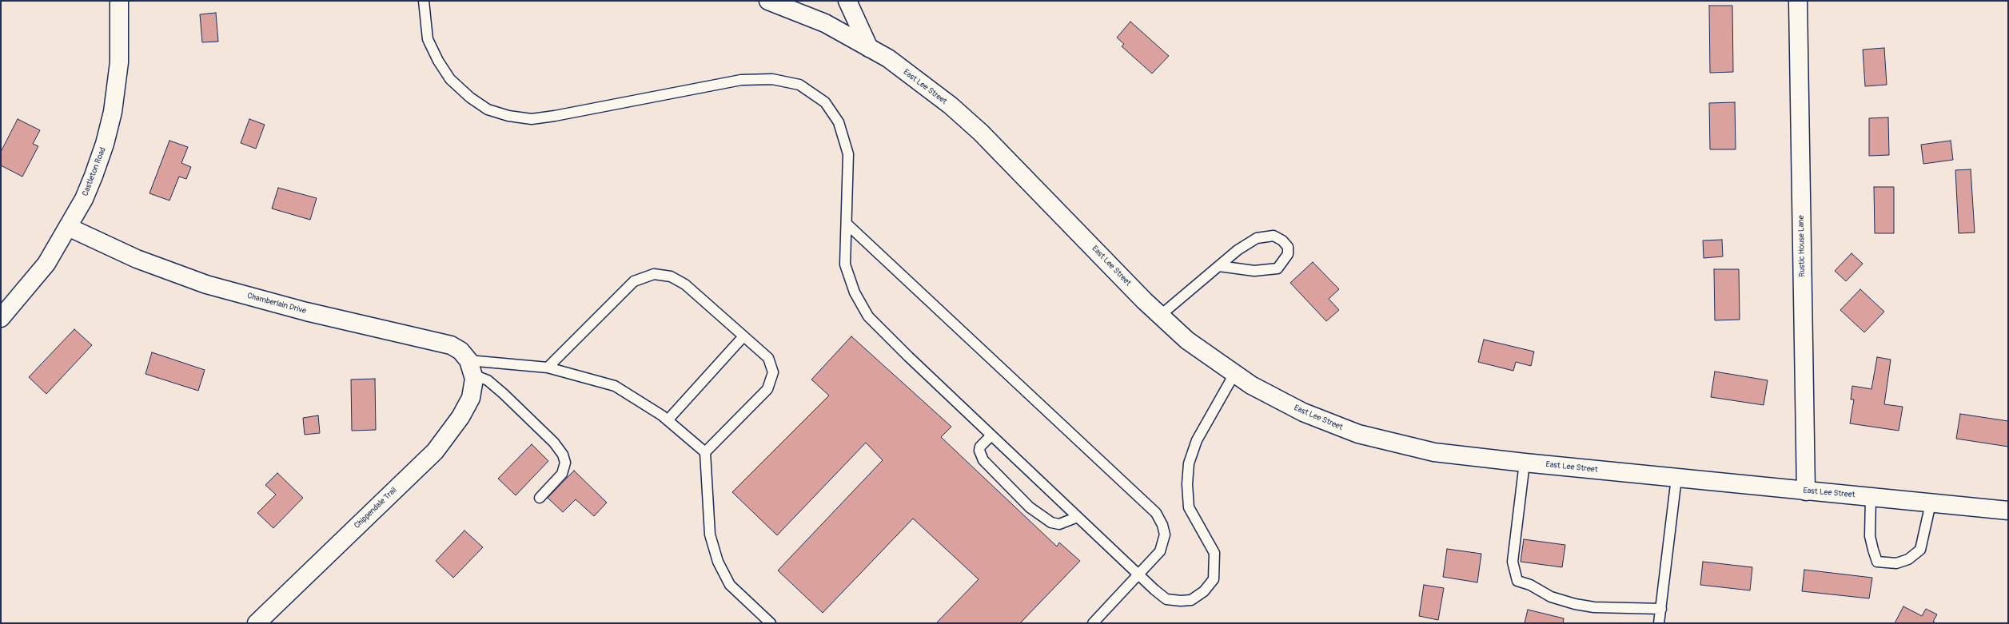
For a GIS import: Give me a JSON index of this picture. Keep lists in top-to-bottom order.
{
  "streets": {
    "street": [
      "East Lee Street",
      "Castleton Road",
      "Rustic House Lane",
      "Chamberlain Drive",
      "Chippendale Trail"
    ]
  },
  "crossings": [
    ["East Lee Street", "Rustic House Lane"],
    ["Castleton Road", "Chamberlain Drive"],
    ["Chamberlain Drive", "Chippendale Trail"]
  ]
}
